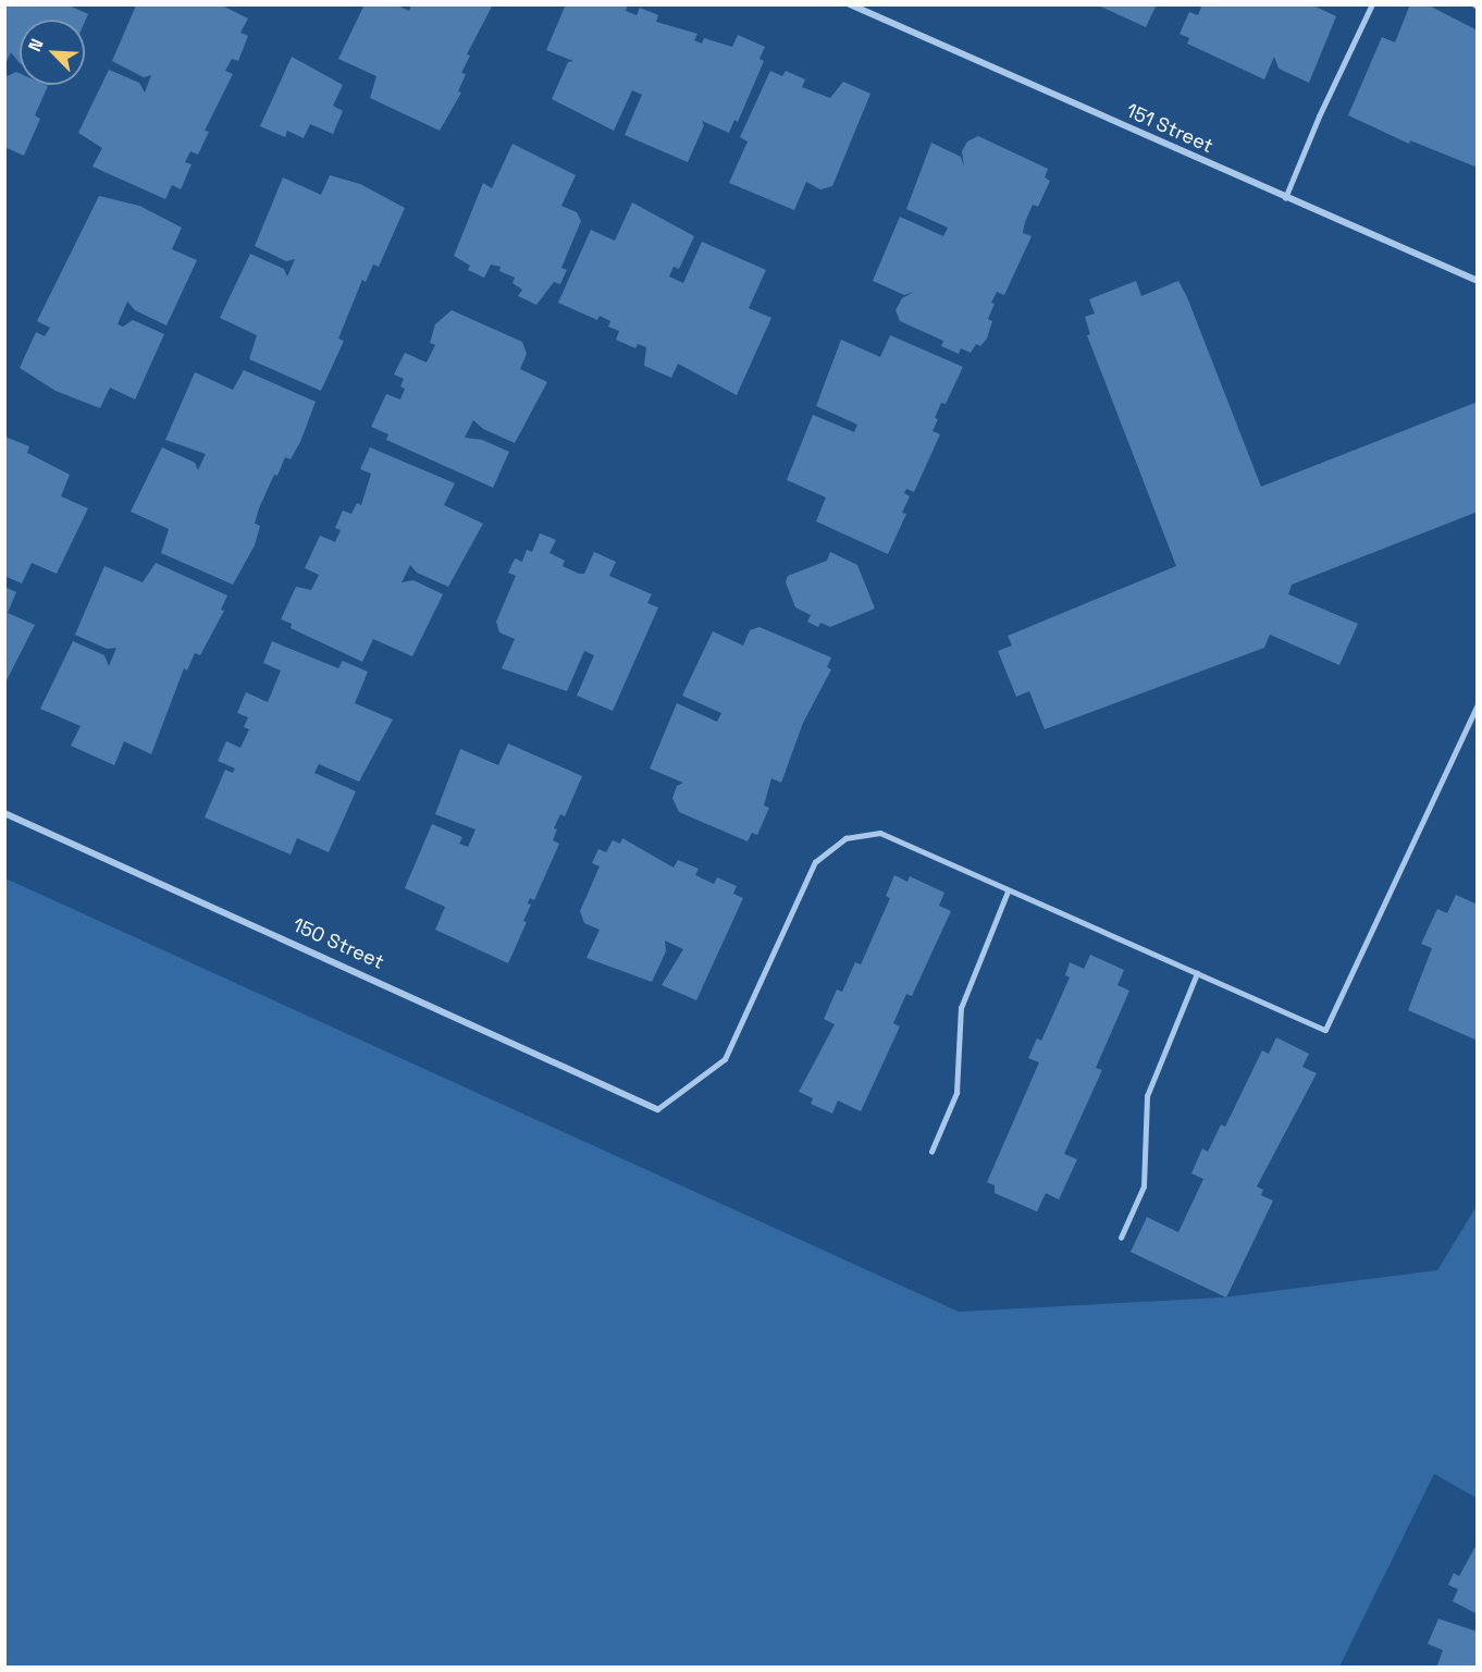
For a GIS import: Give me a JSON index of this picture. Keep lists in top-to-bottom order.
{
  "streets": {
    "street": ["151 Street", "150 Street"]
  },
  "north": "top left"
}
